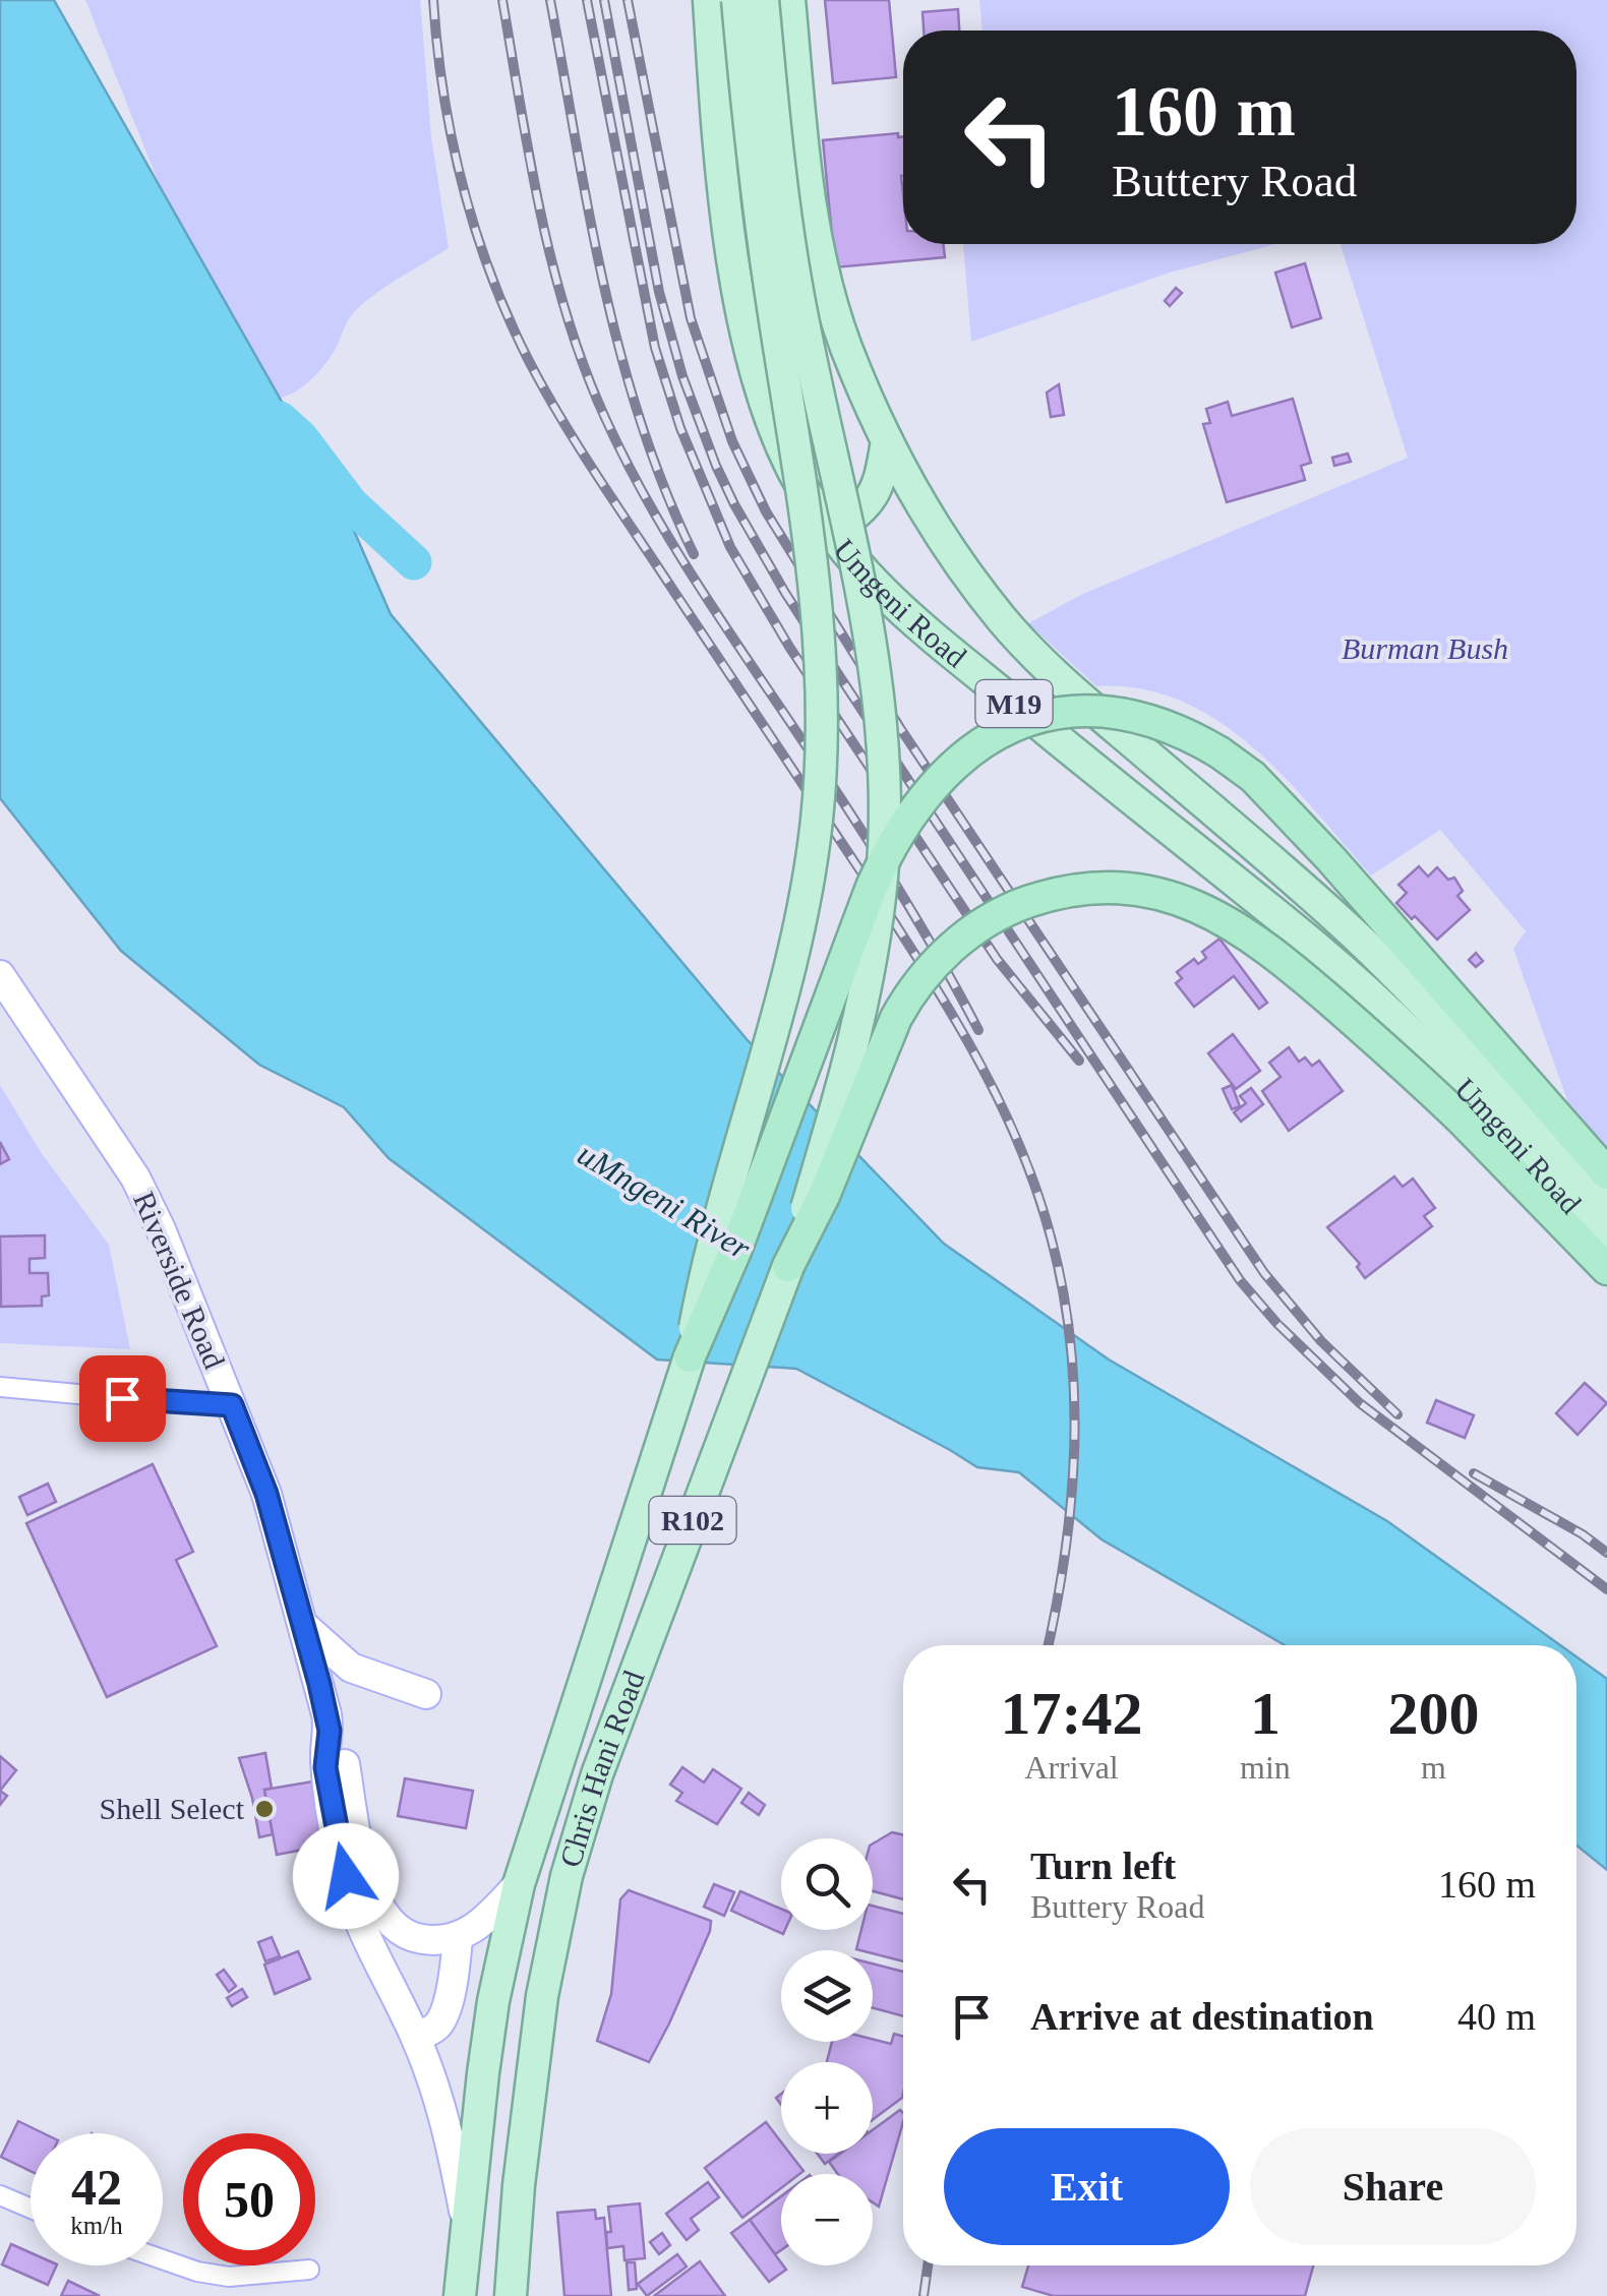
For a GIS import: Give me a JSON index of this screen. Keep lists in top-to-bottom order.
{
  "streets": {
    "main road": [
      "Umgeni Road",
      "M19",
      "Riverside Road",
      "R102",
      "Chris Hani Road"
    ]
  },
  "crossings": [
    ["Riverside Road", "Chris Hani Road"]
  ],
  "water": ["uMngeni River"],
  "parks": ["Burman Bush"],
  "places": ["Shell Select"],
  "page": {
    "turn": ["160 m", "Buttery Road"],
    "eta": [
      "17:42",
      "Arrival",
      "1",
      "min",
      "200",
      "m"
    ],
    "list": [
      {
        "name": "Turn left",
        "note": "Buttery Road",
        "value": "160 m"
      },
      {
        "name": "Arrive at destination",
        "value": "40 m"
      }
    ],
    "map_buttons": ["+", "−"],
    "buttons": ["Exit", "Share"],
    "speed": "42 km/h",
    "limit": "50"
  }
}
